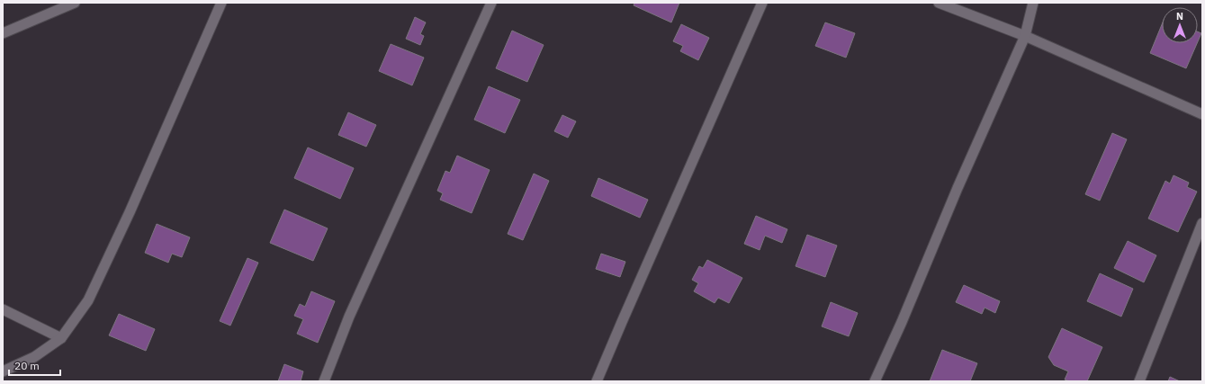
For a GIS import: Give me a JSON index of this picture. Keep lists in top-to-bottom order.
{
  "scale_bar": "20 m",
  "north": "top"
}
